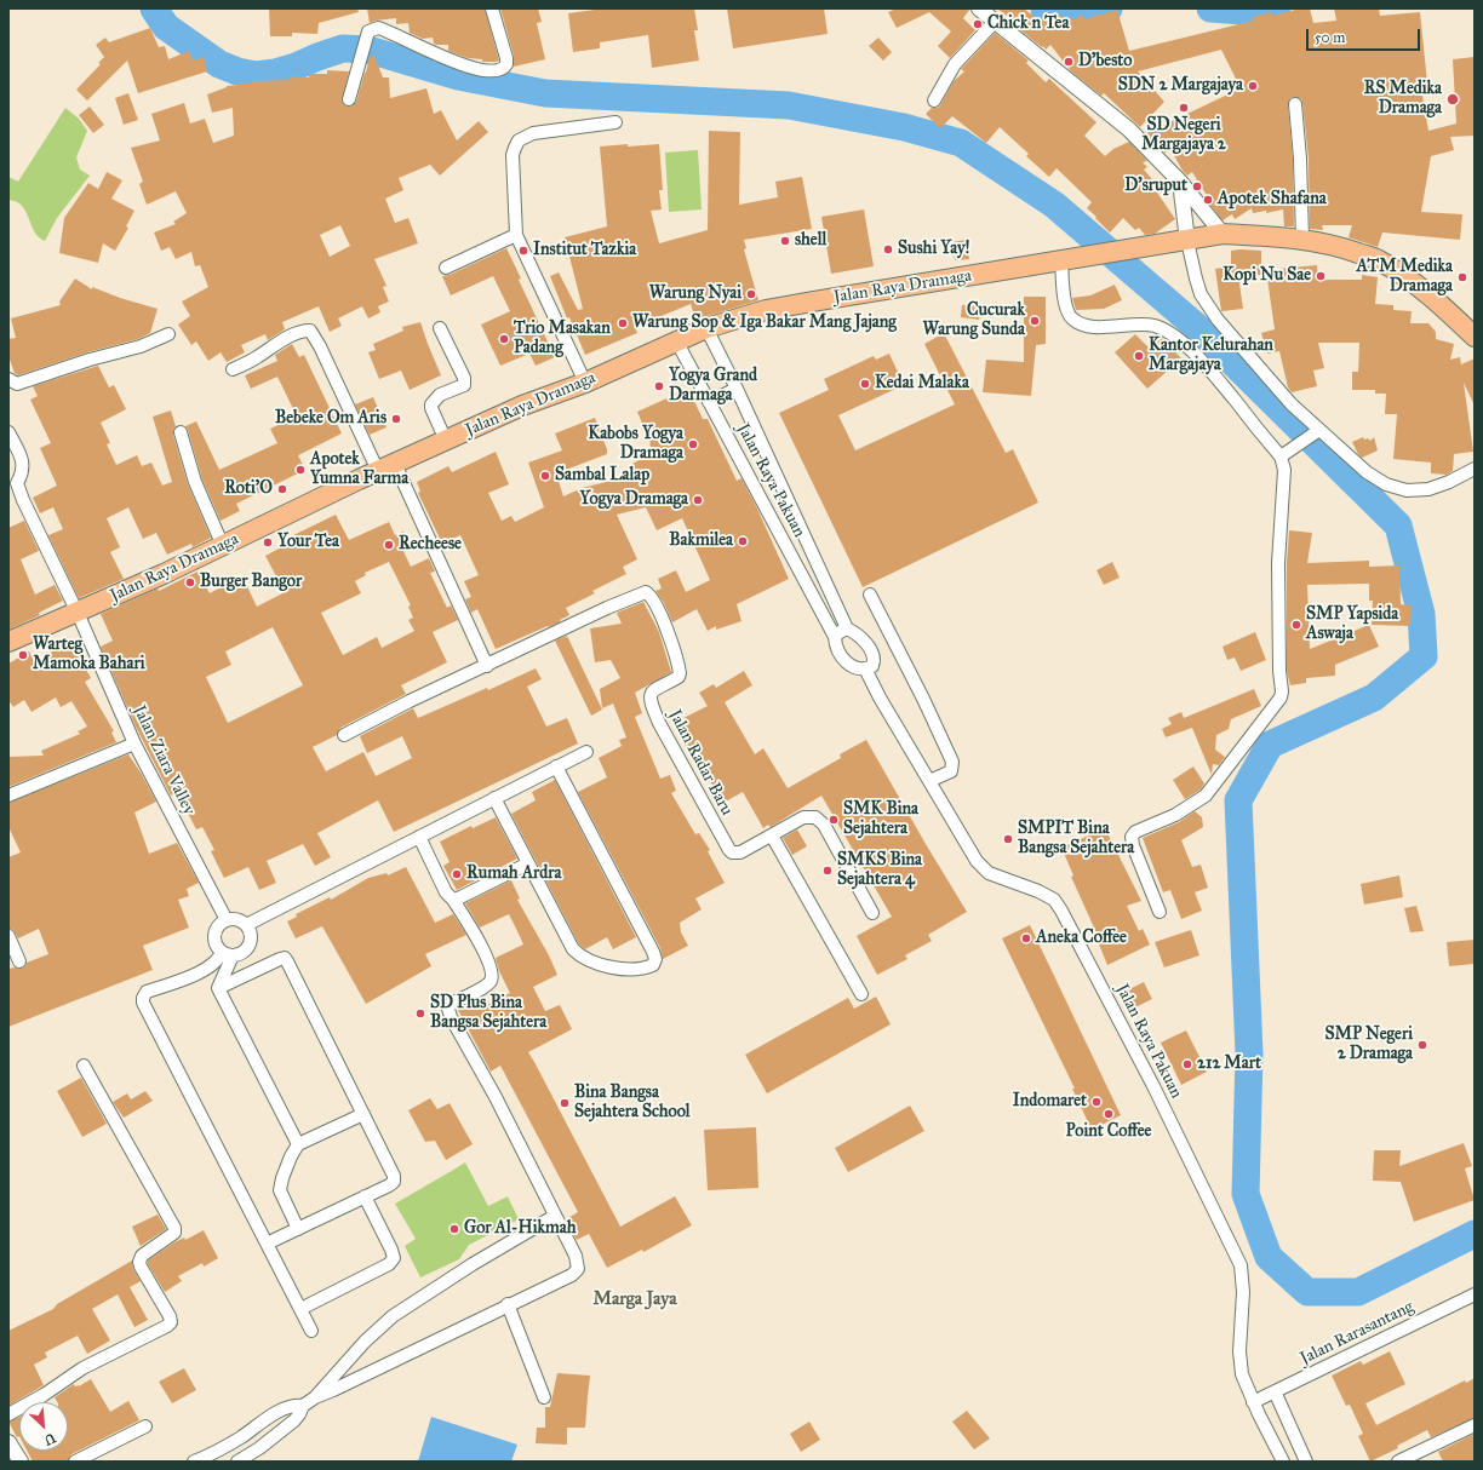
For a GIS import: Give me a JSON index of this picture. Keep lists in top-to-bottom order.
{
  "streets": {
    "highway": ["Jalan Raya Dramaga"],
    "street": [
      "Jalan Raya Pakuan",
      "Jalan Ziara Valley",
      "Jalan Radar Baru",
      "Jalan Rarasantang"
    ]
  },
  "crossings": [
    ["Jalan Raya Dramaga", "Jalan Raya Pakuan"],
    ["Jalan Raya Dramaga", "Jalan Ziara Valley"],
    ["Jalan Raya Pakuan", "Jalan Rarasantang"]
  ],
  "districts": ["Marga Jaya"],
  "places": [
    "Chick n Tea",
    "D'besto",
    "SDN 2 Margajaya",
    "RS Medika Dramaga",
    "SD Negeri Margajaya 2",
    "D'sruput",
    "Apotek Shafana",
    "shell",
    "Sushi Yay!",
    "Institut Tazkia",
    "Kopi Nu Sae",
    "ATM Medika Dramaga",
    "Warung Nyai",
    "Cucurak Warung Sunda",
    "Warung Sop & Iga Bakar Mang Jajang",
    "Trio Masakan Padang",
    "Kantor Kelurahan Margajaya",
    "Kedai Malaka",
    "Yogya Grand Darmaga",
    "Bebeke Om Aris",
    "Kabobs Yogya Dramaga",
    "Apotek Yumna Farma",
    "Sambal Lalap",
    "Roti'O",
    "Yogya Dramaga",
    "Bakmilea",
    "Your Tea",
    "Recheese",
    "Burger Bangor",
    "SMP Yapsida Aswaja",
    "Warteg Mamoka Bahari",
    "SMK Bina Sejahtera",
    "SMPIT Bina Bangsa Sejahtera",
    "SMKS Bina Sejahtera 4",
    "Rumah Ardra",
    "Aneka Coffee",
    "SD Plus Bina Bangsa Sejahtera",
    "SMP Negeri 2 Dramaga",
    "212 Mart",
    "Indomaret",
    "Bina Bangsa Sejahtera School",
    "Point Coffee",
    "Gor Al-Hikmah"
  ],
  "scale_bar": "50 m",
  "north": "bottom right"
}
